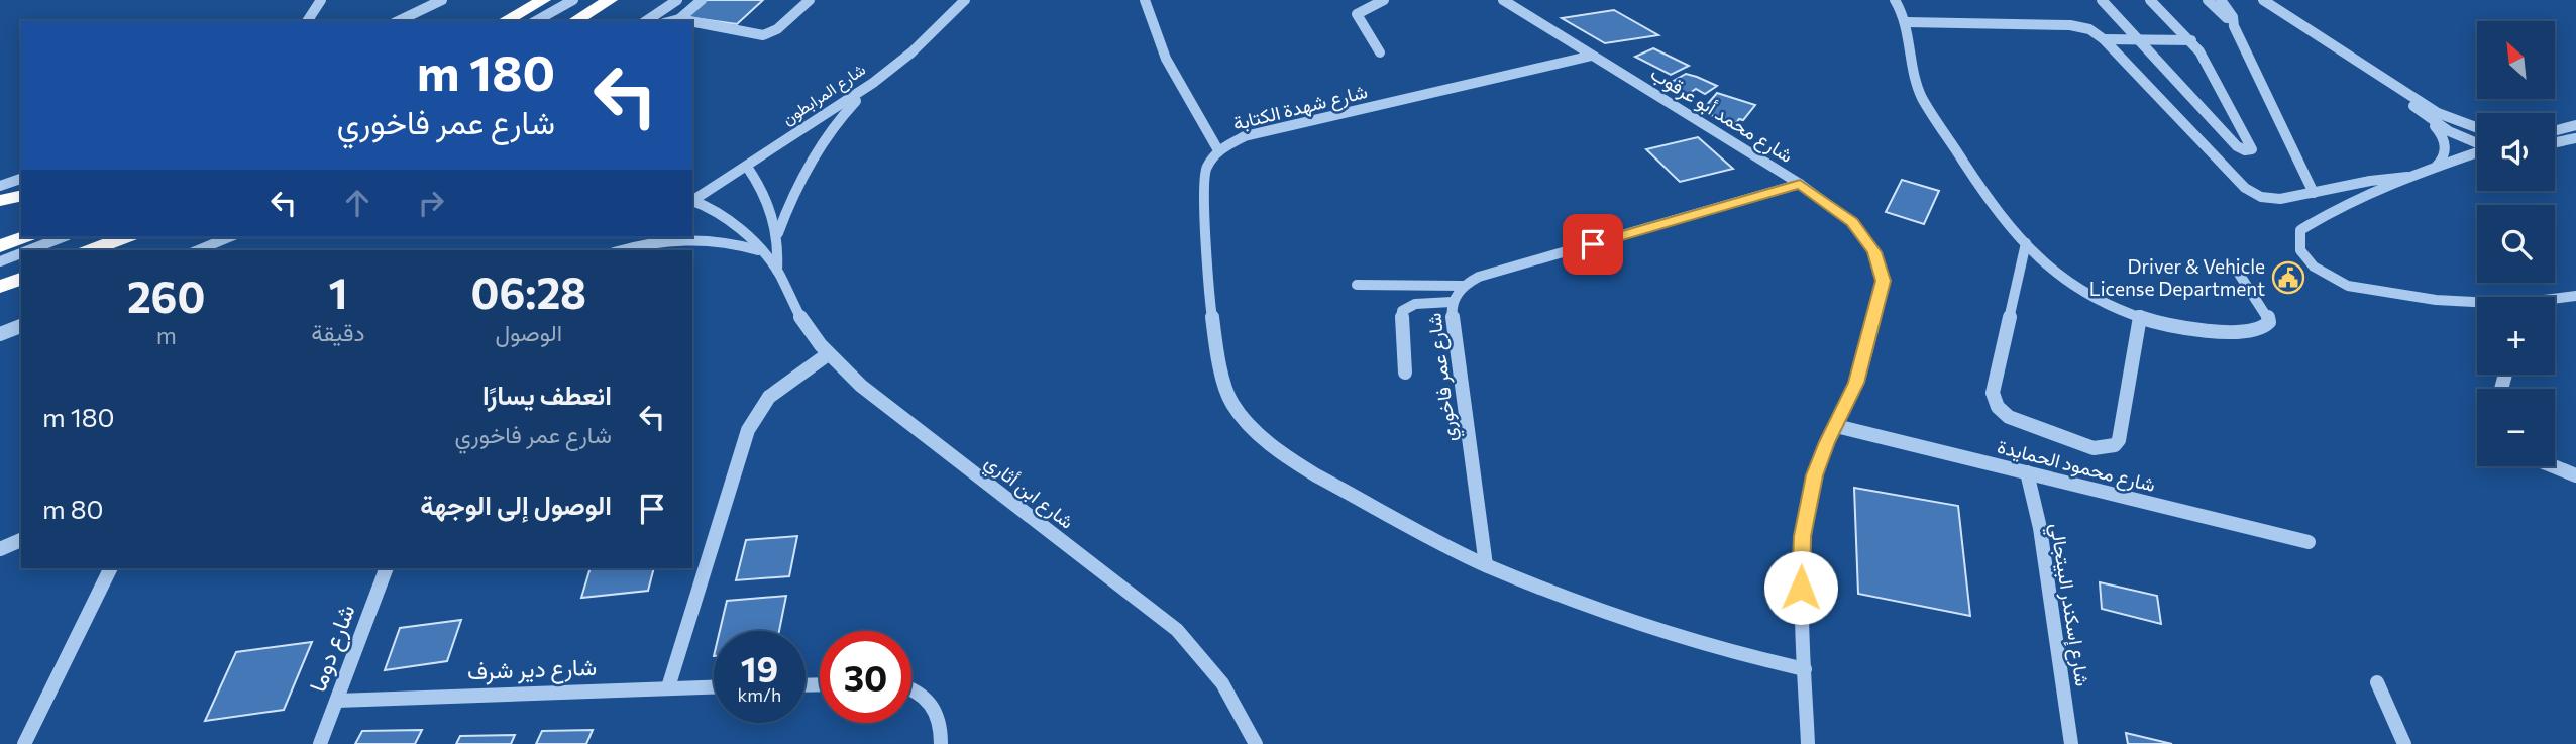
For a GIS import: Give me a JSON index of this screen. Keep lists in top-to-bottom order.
{
  "streets": {
    "street": [
      "شارع المرابطون",
      "شارع شهدة الكتابة",
      "شارع محمد أبو عرقوب",
      "شارع عمر فاخوري",
      "شارع محمود الحمايدة",
      "شارع ابن أثاري",
      "شارع إسكندر البيتجالي",
      "شارع دوما",
      "شارع دير شرف"
    ]
  },
  "crossings": [
    ["شارع المرابطون", "شارع ابن أثاري"],
    ["شارع شهدة الكتابة", "شارع محمد أبو عرقوب"],
    ["شارع شهدة الكتابة", "شارع عمر فاخوري"],
    ["شارع محمد أبو عرقوب", "شارع محمود الحمايدة"],
    ["شارع محمود الحمايدة", "شارع إسكندر البيتجالي"],
    ["شارع دوما", "شارع دير شرف"]
  ],
  "places": {
    "public building": ["Driver & Vehicle License Department"]
  },
  "north": "top left",
  "page": {
    "map_buttons": ["+", "−"],
    "turn": ["180 m", "شارع عمر فاخوري"],
    "eta": [
      "06:28",
      "الوصول",
      "1",
      "دقيقة",
      "260",
      "m"
    ],
    "list": [
      {
        "name": "انعطف يسارًا",
        "note": "شارع عمر فاخوري",
        "value": "180 m"
      },
      {
        "name": "الوصول إلى الوجهة",
        "value": "80 m"
      }
    ],
    "speed": "19 km/h",
    "limit": "30"
  }
}
